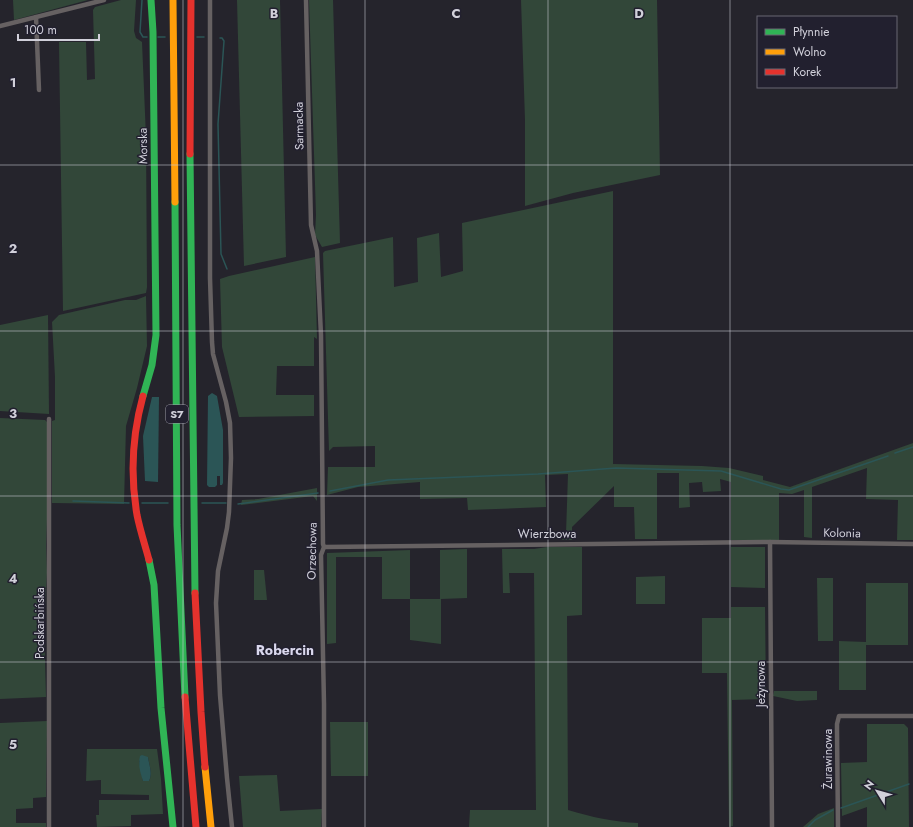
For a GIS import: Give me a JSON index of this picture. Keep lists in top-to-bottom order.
{
  "streets": {
    "main road": ["Morska", "S7"],
    "street": [
      "Sarmacka",
      "Kolonia",
      "Wierzbowa",
      "Orzechowa",
      "Podskarbińska",
      "Jeżynowa",
      "Żurawinowa"
    ]
  },
  "crossings": [
    ["Sarmacka", "Orzechowa"],
    ["Kolonia", "Wierzbowa"],
    ["Kolonia", "Jeżynowa"],
    ["Wierzbowa", "Orzechowa"],
    ["Wierzbowa", "Jeżynowa"]
  ],
  "districts": ["Robercin"],
  "legend": ["Płynnie", "Wolno", "Korek"],
  "scale_bar": "100 m",
  "north": "top left",
  "grid": {
    "columns": ["B", "C", "D"],
    "rows": [
      "1",
      "2",
      "3",
      "4",
      "5"
    ]
  }
}
